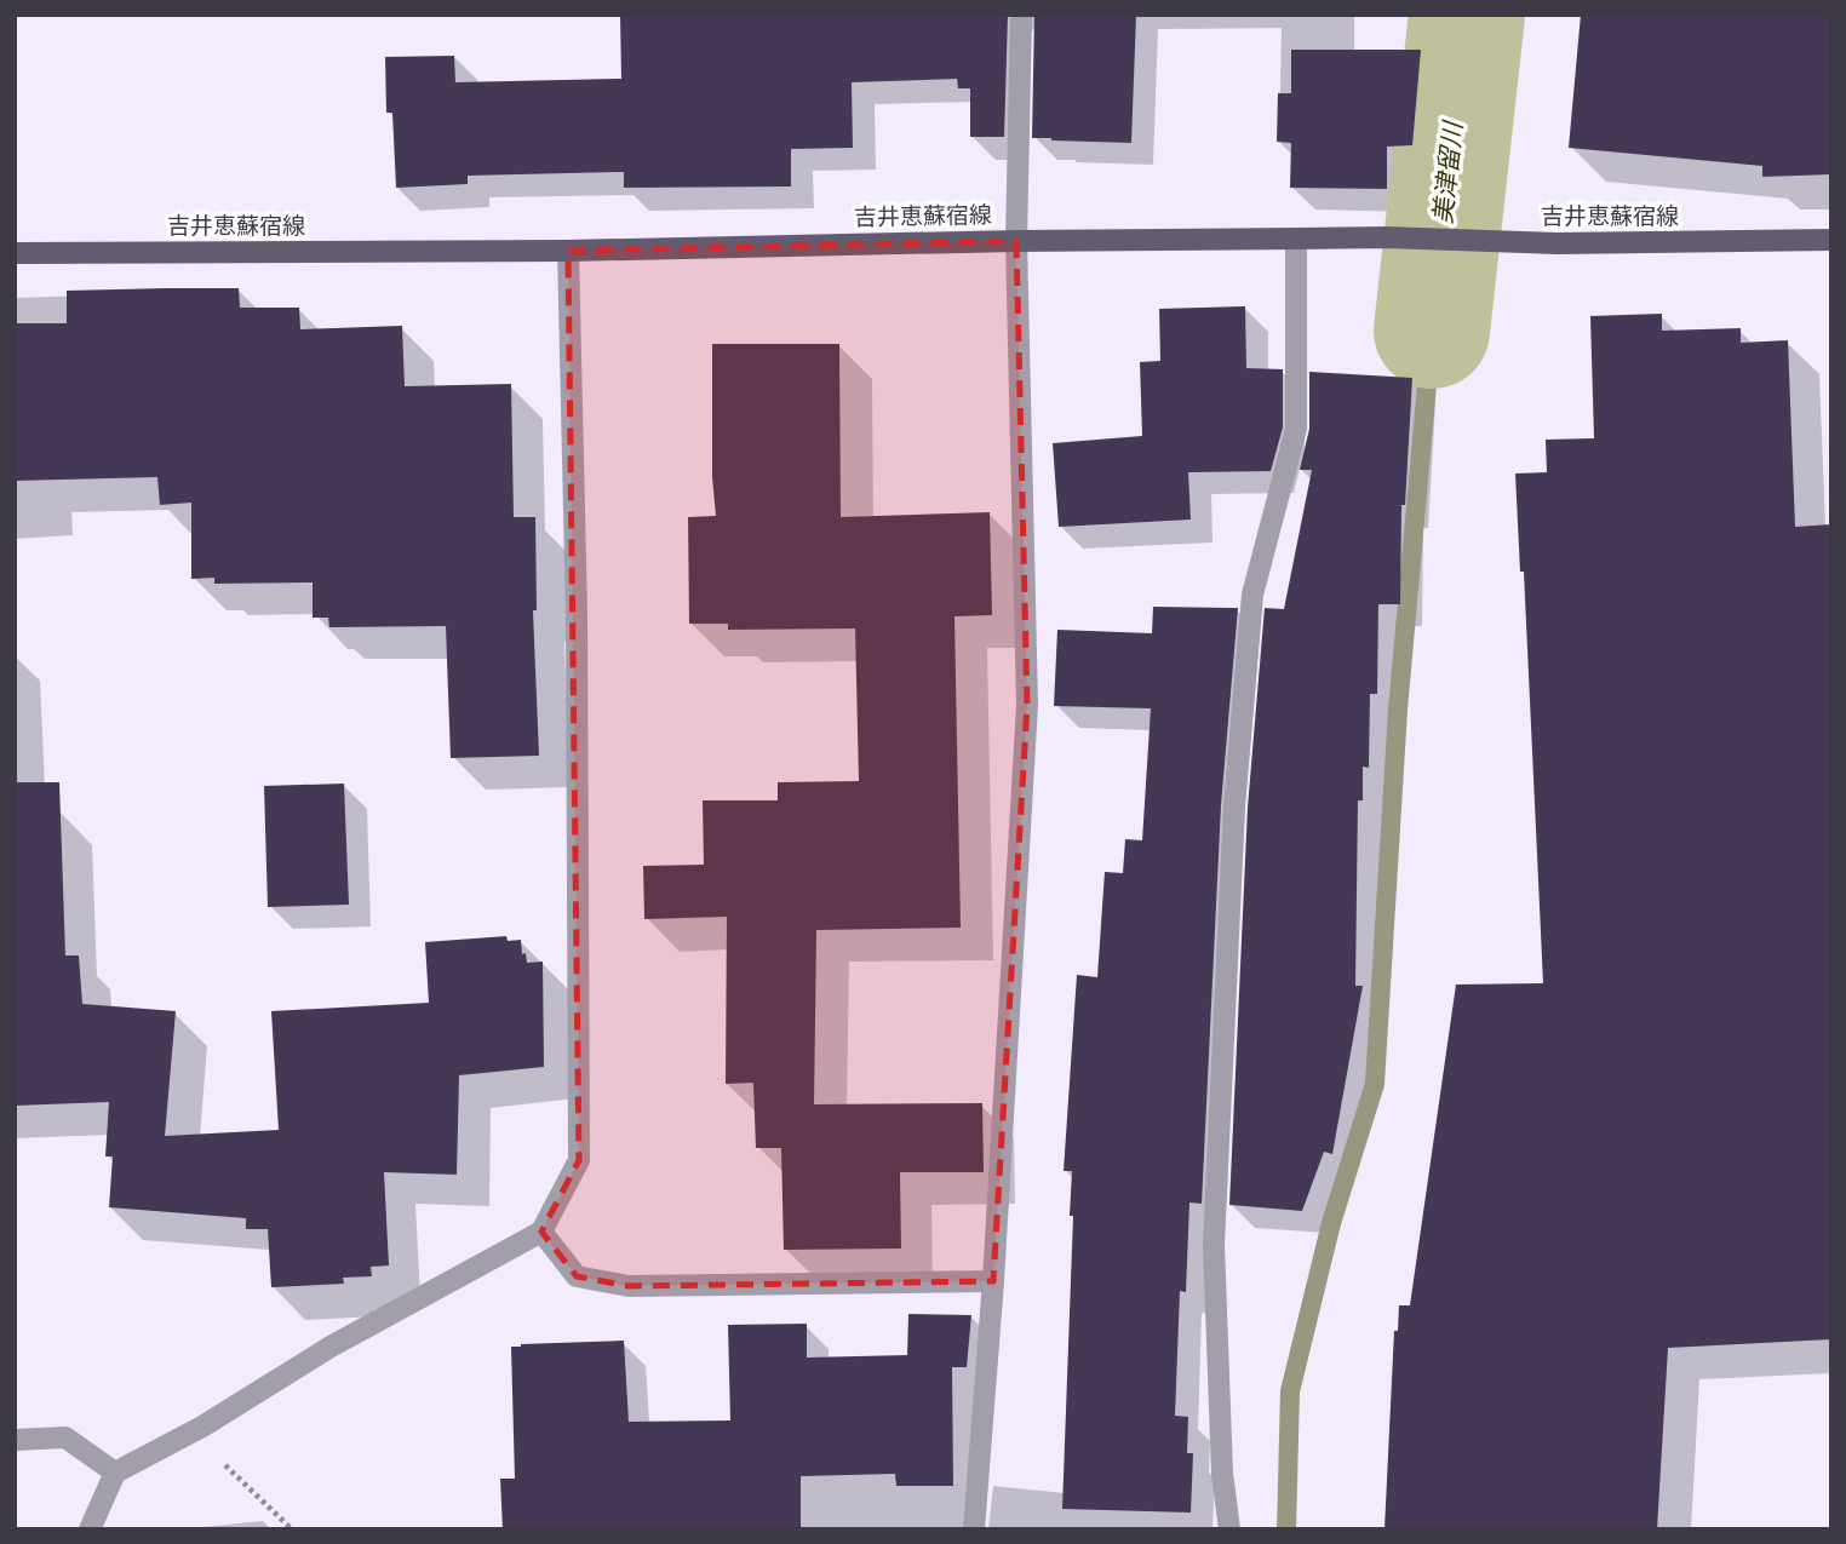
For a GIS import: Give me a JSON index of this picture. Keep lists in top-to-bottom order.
{
  "streets": {
    "main road": ["吉井恵蘇宿線"]
  },
  "water": ["美津留川"]
}
